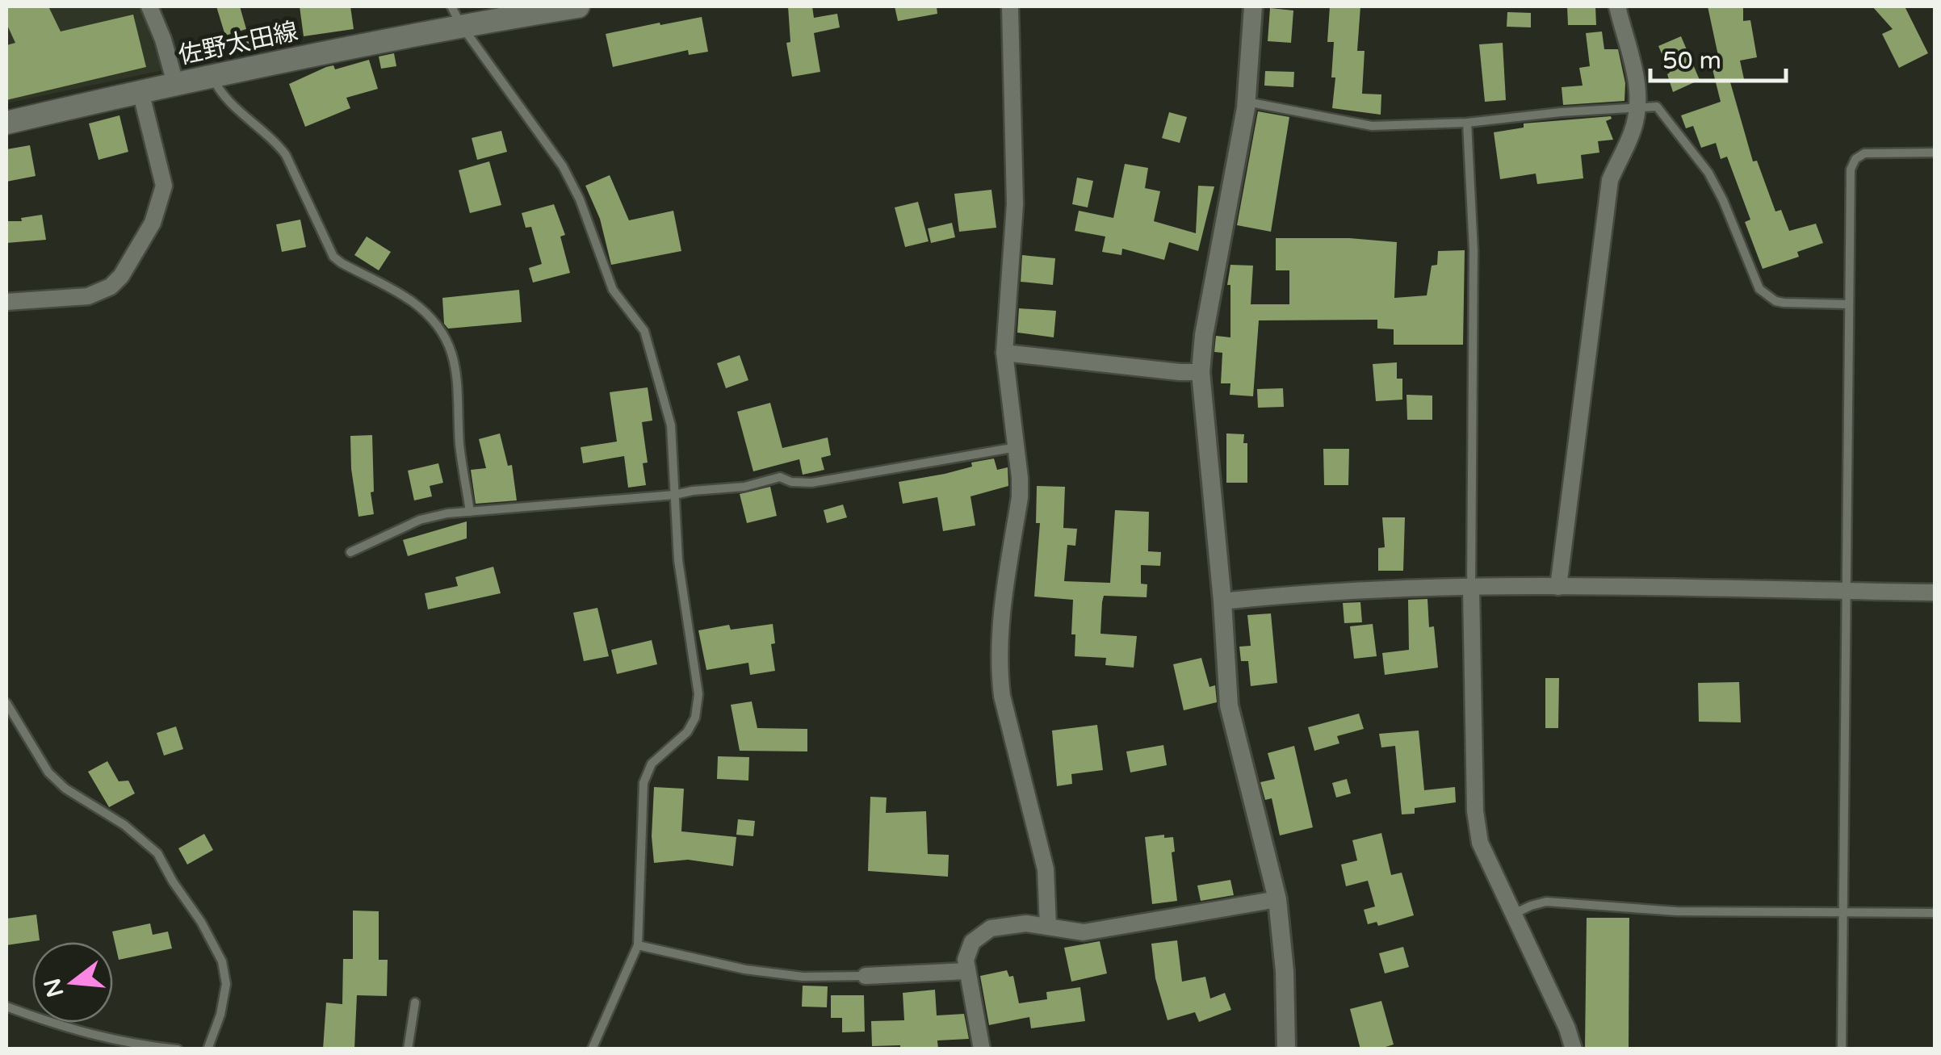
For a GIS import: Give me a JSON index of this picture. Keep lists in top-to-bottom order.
{
  "streets": {
    "main road": ["佐野太田線"]
  },
  "scale_bar": "50 m",
  "north": "left"
}
